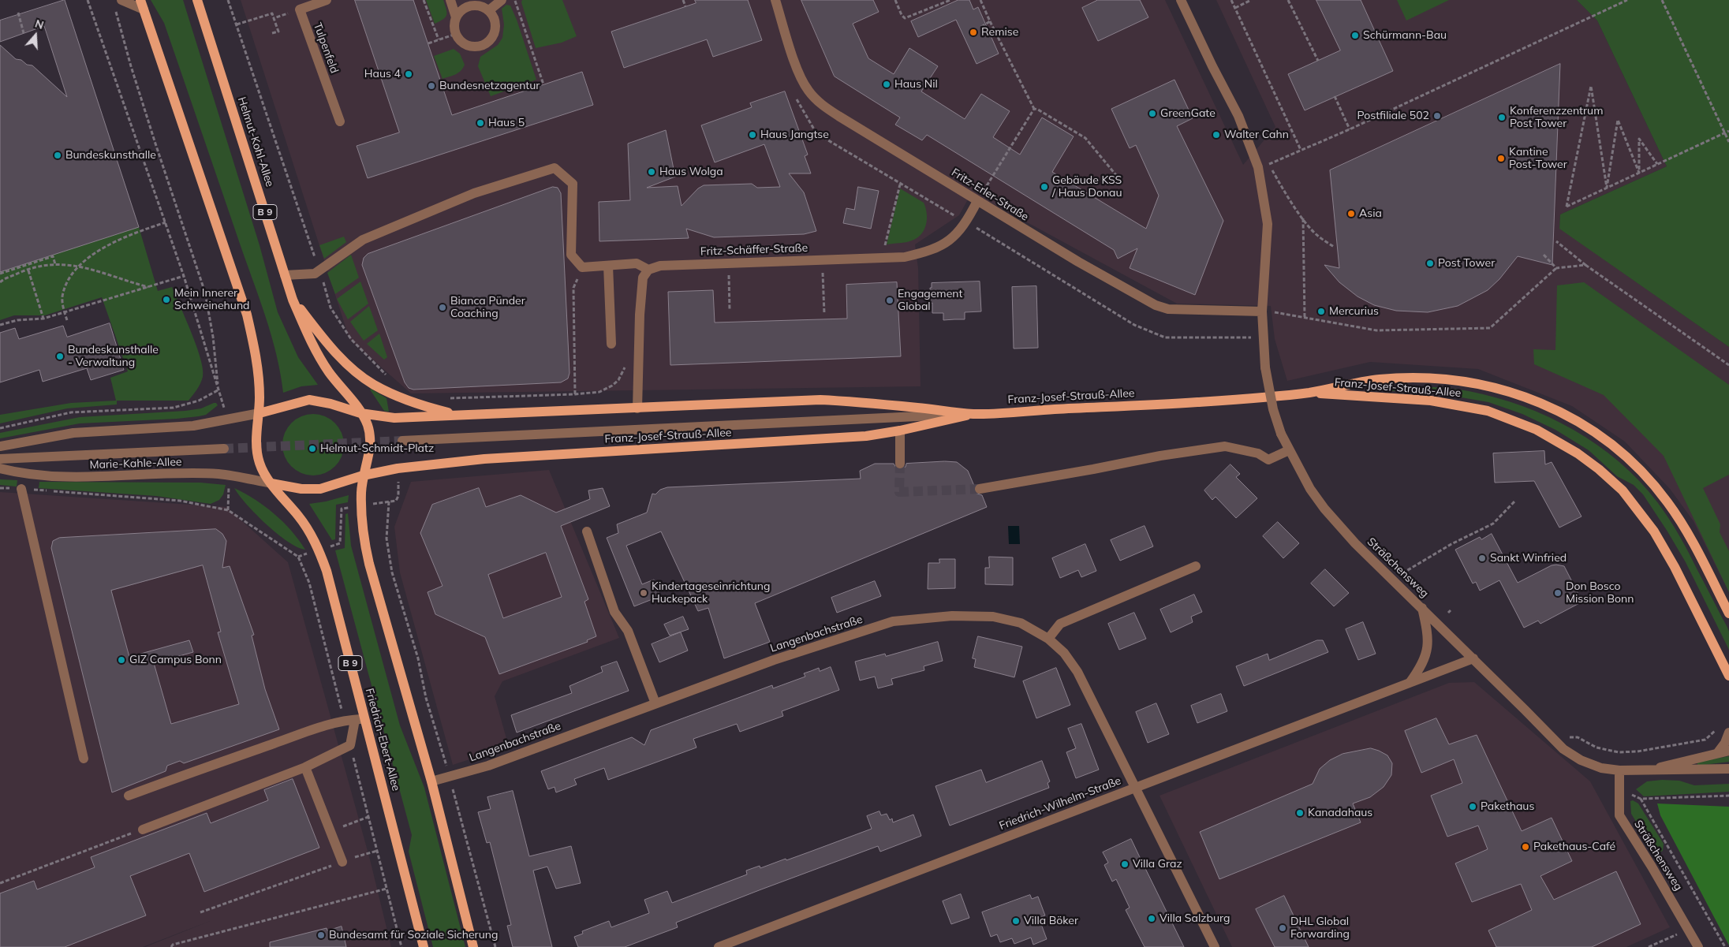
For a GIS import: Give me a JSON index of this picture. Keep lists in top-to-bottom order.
{
  "streets": {
    "main road": [
      "Helmut-Kohl-Allee",
      "B 9",
      "Franz-Josef-Strauß-Allee",
      "Friedrich-Ebert-Allee"
    ],
    "street": [
      "Tulpenfeld",
      "Fritz-Erler-Straße",
      "Fritz-Schäffer-Straße",
      "Marie-Kahle-Allee",
      "Sträßchensweg",
      "Langenbachstraße",
      "Friedrich-Wilhelm-Straße"
    ]
  },
  "crossings": [
    ["Helmut-Kohl-Allee", "B 9"],
    ["Helmut-Kohl-Allee", "Franz-Josef-Strauß-Allee"],
    ["Helmut-Kohl-Allee", "Marie-Kahle-Allee"],
    ["Helmut-Kohl-Allee", "Friedrich-Ebert-Allee"],
    ["Fritz-Erler-Straße", "Fritz-Schäffer-Straße"],
    ["Fritz-Erler-Straße", "Sträßchensweg"],
    ["B 9", "Franz-Josef-Strauß-Allee"],
    ["B 9", "Marie-Kahle-Allee"],
    ["B 9", "Langenbachstraße"],
    ["B 9", "Friedrich-Ebert-Allee"],
    ["Franz-Josef-Strauß-Allee", "Marie-Kahle-Allee"],
    ["Franz-Josef-Strauß-Allee", "Friedrich-Ebert-Allee"],
    ["Marie-Kahle-Allee", "Friedrich-Ebert-Allee"],
    ["Sträßchensweg", "Friedrich-Wilhelm-Straße"],
    ["Langenbachstraße", "Friedrich-Wilhelm-Straße"]
  ],
  "places": [
    "Remise",
    "Schürmann-Bau",
    "Haus 4",
    "Haus Nil",
    "Bundesnetzagentur",
    "GreenGate",
    "Postfiliale 502",
    "Konferenzzentrum Post Tower",
    "Haus 5",
    "Haus Jangtse",
    "Walter Cahn",
    "Bundeskunsthalle",
    "Kantine Post-Tower",
    "Haus Wolga",
    "Gebäude KSS / Haus Donau",
    "Asia",
    "Post Tower",
    "Mein Innerer Schweinehund",
    "Engagement Global",
    "Bianca Pünder Coaching",
    "Mercurius",
    "Bundeskunsthalle - Verwaltung",
    "Helmut-Schmidt-Platz",
    "Sankt Winfried",
    "Kindertageseinrichtung Huckepack",
    "Don Bosco Mission Bonn",
    "GIZ Campus Bonn",
    "Pakethaus",
    "Kanadahaus",
    "Pakethaus-Café",
    "Villa Graz",
    "Villa Salzburg",
    "Villa Böker",
    "DHL Global Forwarding",
    "Bundesamt für Soziale Sicherung"
  ],
  "north": "top"
}
